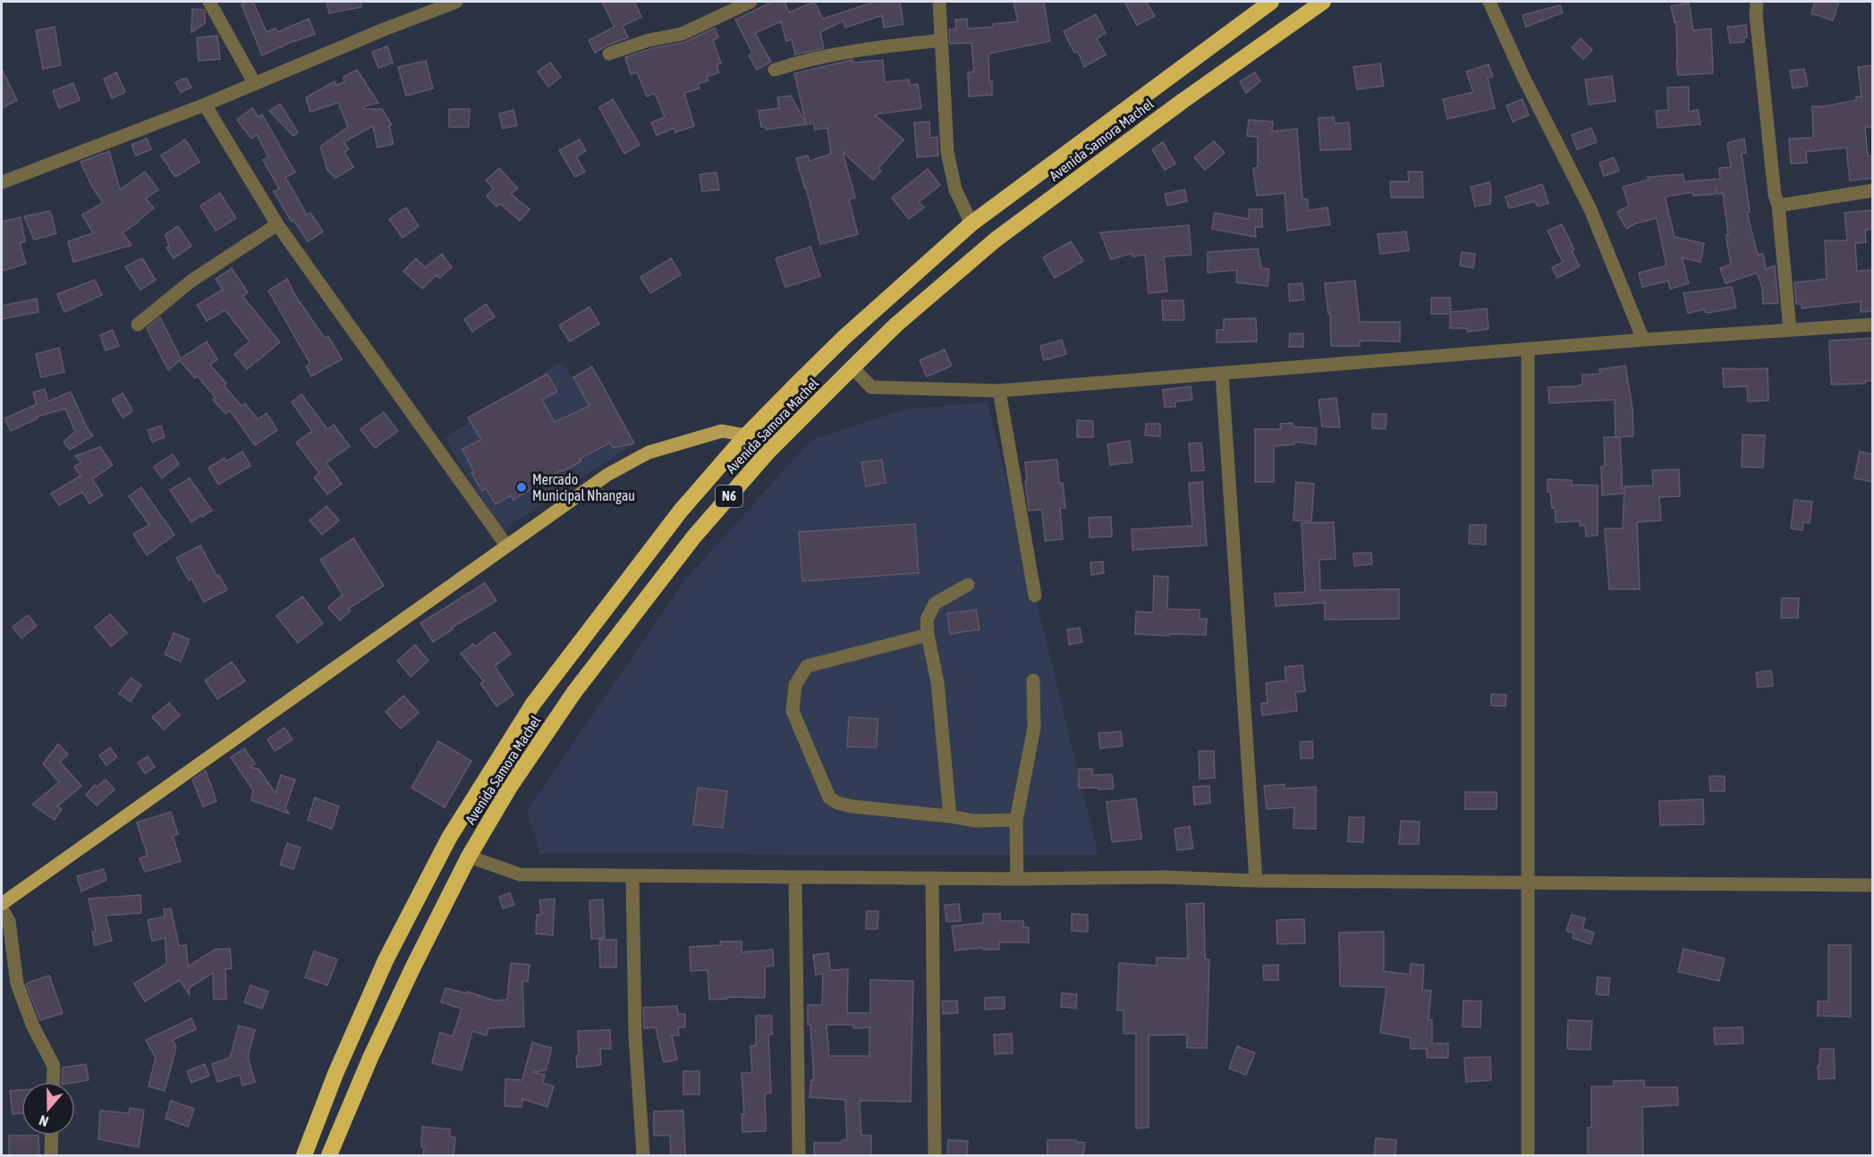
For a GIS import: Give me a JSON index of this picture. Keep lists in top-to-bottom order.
{
  "streets": {
    "highway": ["Avenida Samora Machel", "N6"]
  },
  "places": ["Mercado Municipal Nhangau"],
  "north": "bottom"
}
